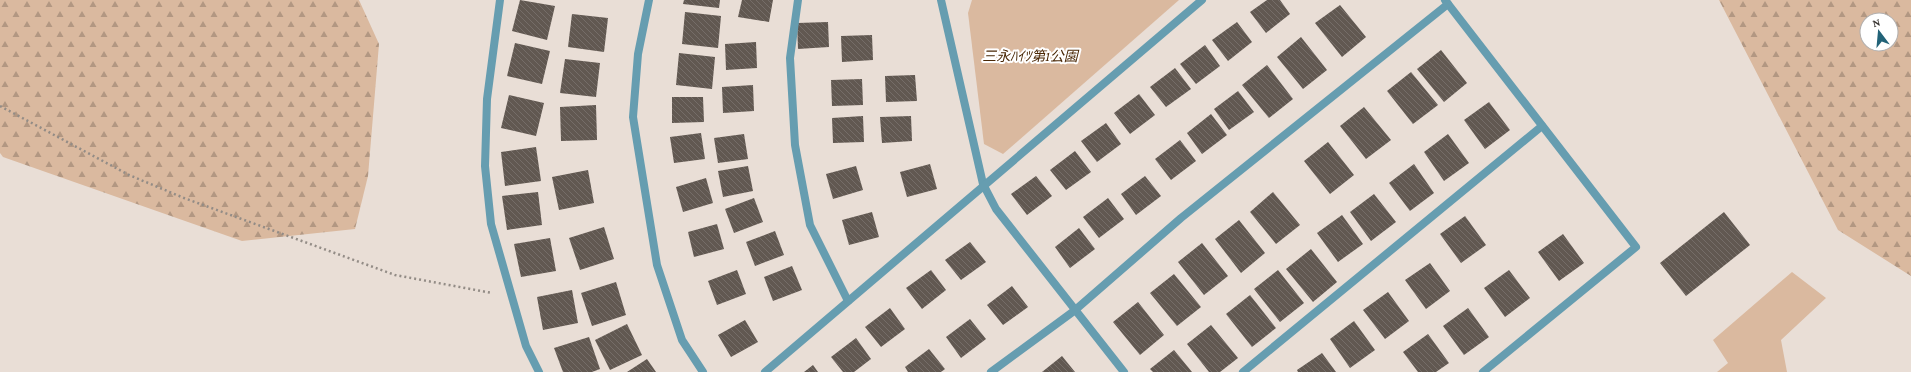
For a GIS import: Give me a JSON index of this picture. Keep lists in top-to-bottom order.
{
  "parks": ["三永ﾊｲﾂ第1公園"],
  "north": "top"
}
